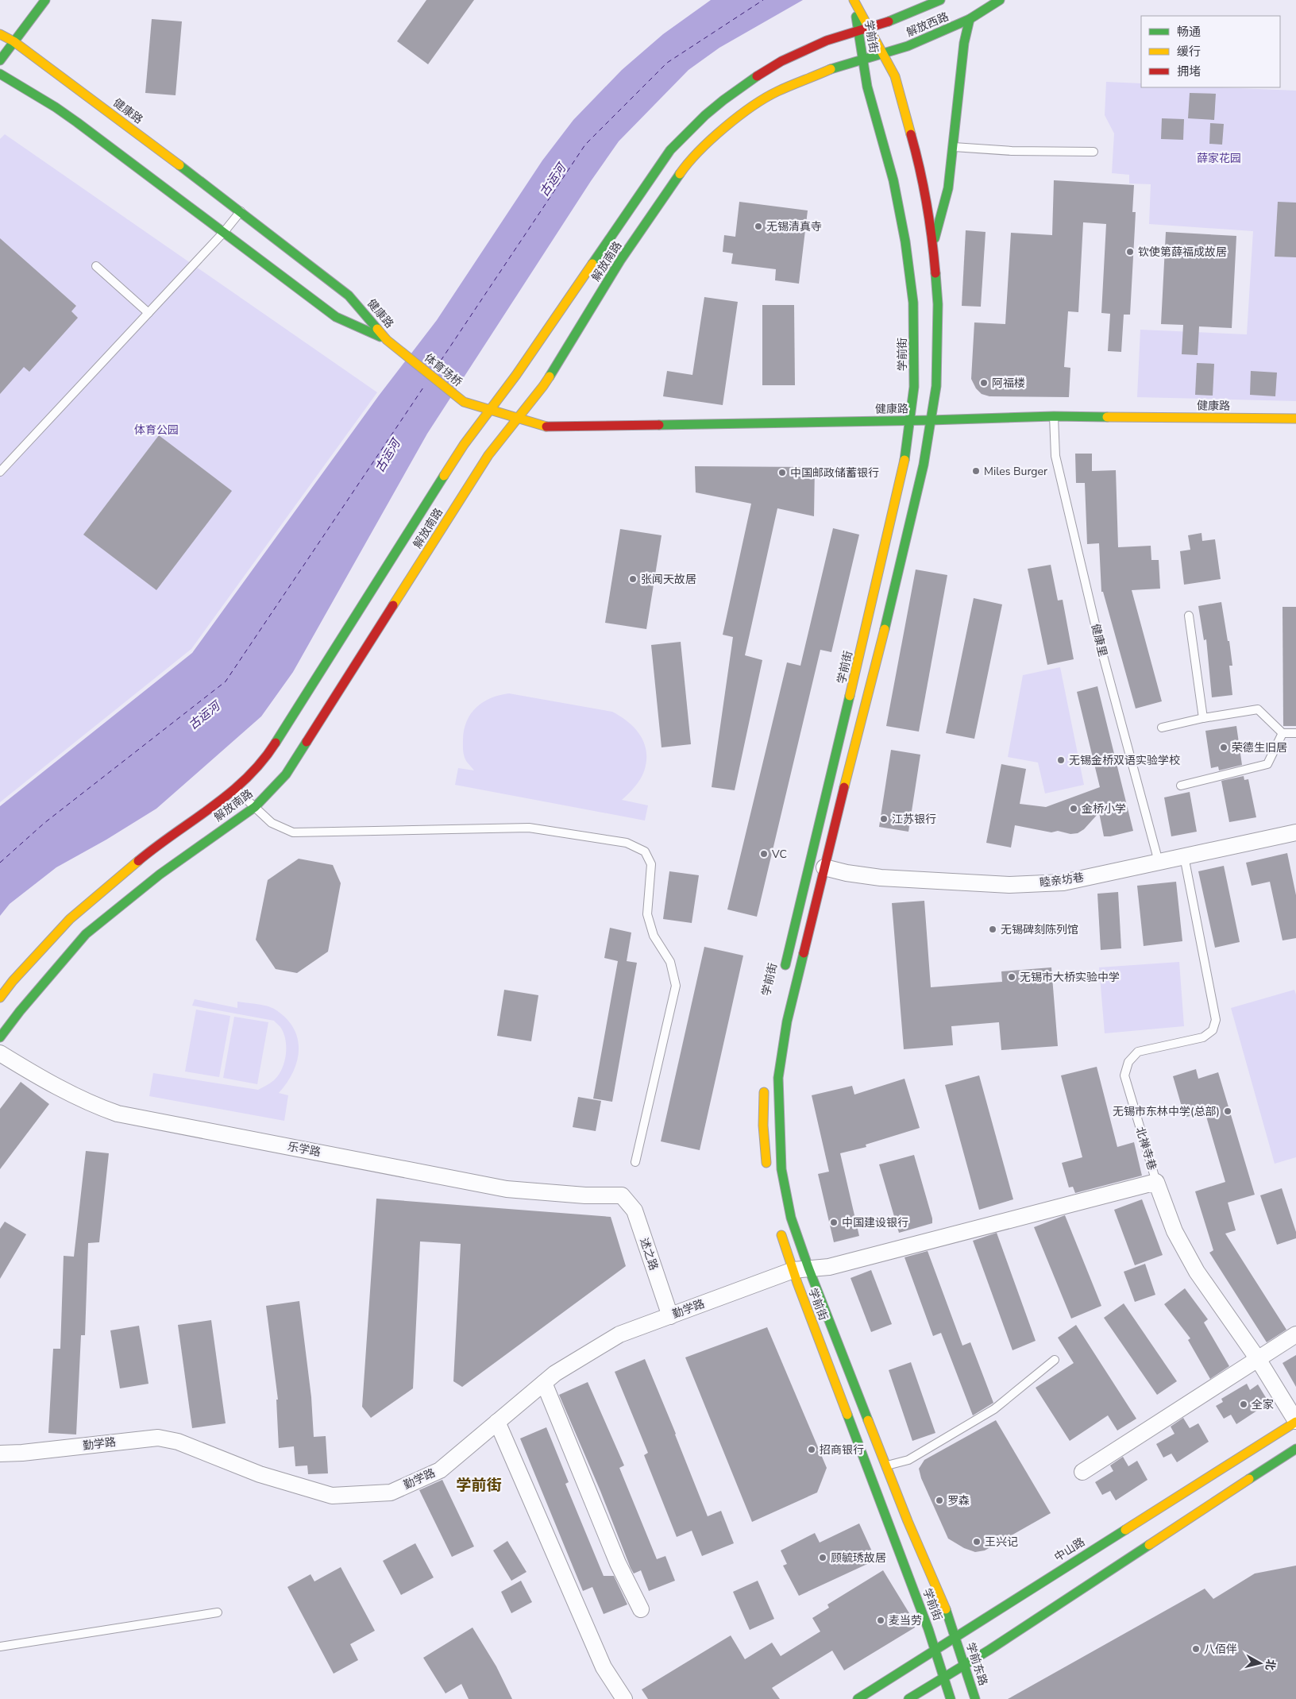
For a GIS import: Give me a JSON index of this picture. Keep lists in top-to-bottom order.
{
  "streets": {
    "main road": [
      "解放西路",
      "学前街",
      "健康路",
      "解放南路",
      "体育场桥",
      "中山路",
      "学前东路"
    ],
    "street": [
      "睦亲坊巷",
      "北禅寺巷",
      "乐学路",
      "述之路",
      "勤学路"
    ],
    "lane": ["健康里"]
  },
  "crossings": [
    ["解放西路", "学前街"],
    ["解放西路", "解放南路"],
    ["学前街", "健康路"],
    ["学前街", "解放南路"],
    ["学前街", "睦亲坊巷"],
    ["学前街", "勤学路"],
    ["学前街", "中山路"],
    ["学前街", "学前东路"],
    ["健康路", "解放南路"],
    ["健康路", "体育场桥"],
    ["健康路", "健康里"],
    ["解放南路", "体育场桥"],
    ["健康里", "睦亲坊巷"],
    ["睦亲坊巷", "北禅寺巷"],
    ["北禅寺巷", "勤学路"],
    ["北禅寺巷", "中山路"],
    ["乐学路", "述之路"],
    ["述之路", "勤学路"],
    ["中山路", "学前东路"]
  ],
  "districts": ["学前街"],
  "water": ["古运河"],
  "parks": ["薛家花园", "体育公园"],
  "places": [
    "无锡清真寺",
    "钦使第薛福成故居",
    "阿福楼",
    "Miles Burger",
    "中国邮政储蓄银行",
    "张闻天故居",
    "荣德生旧居",
    "无锡金桥双语实验学校",
    "金桥小学",
    "江苏银行",
    "VC",
    "无锡碑刻陈列馆",
    "无锡市大桥实验中学",
    "无锡市东林中学(总部)",
    "中国建设银行",
    "全家",
    "招商银行",
    "罗森",
    "王兴记",
    "顾毓琇故居",
    "麦当劳",
    "八佰伴"
  ],
  "legend": ["畅通", "缓行", "拥堵"],
  "north": "right"
}
